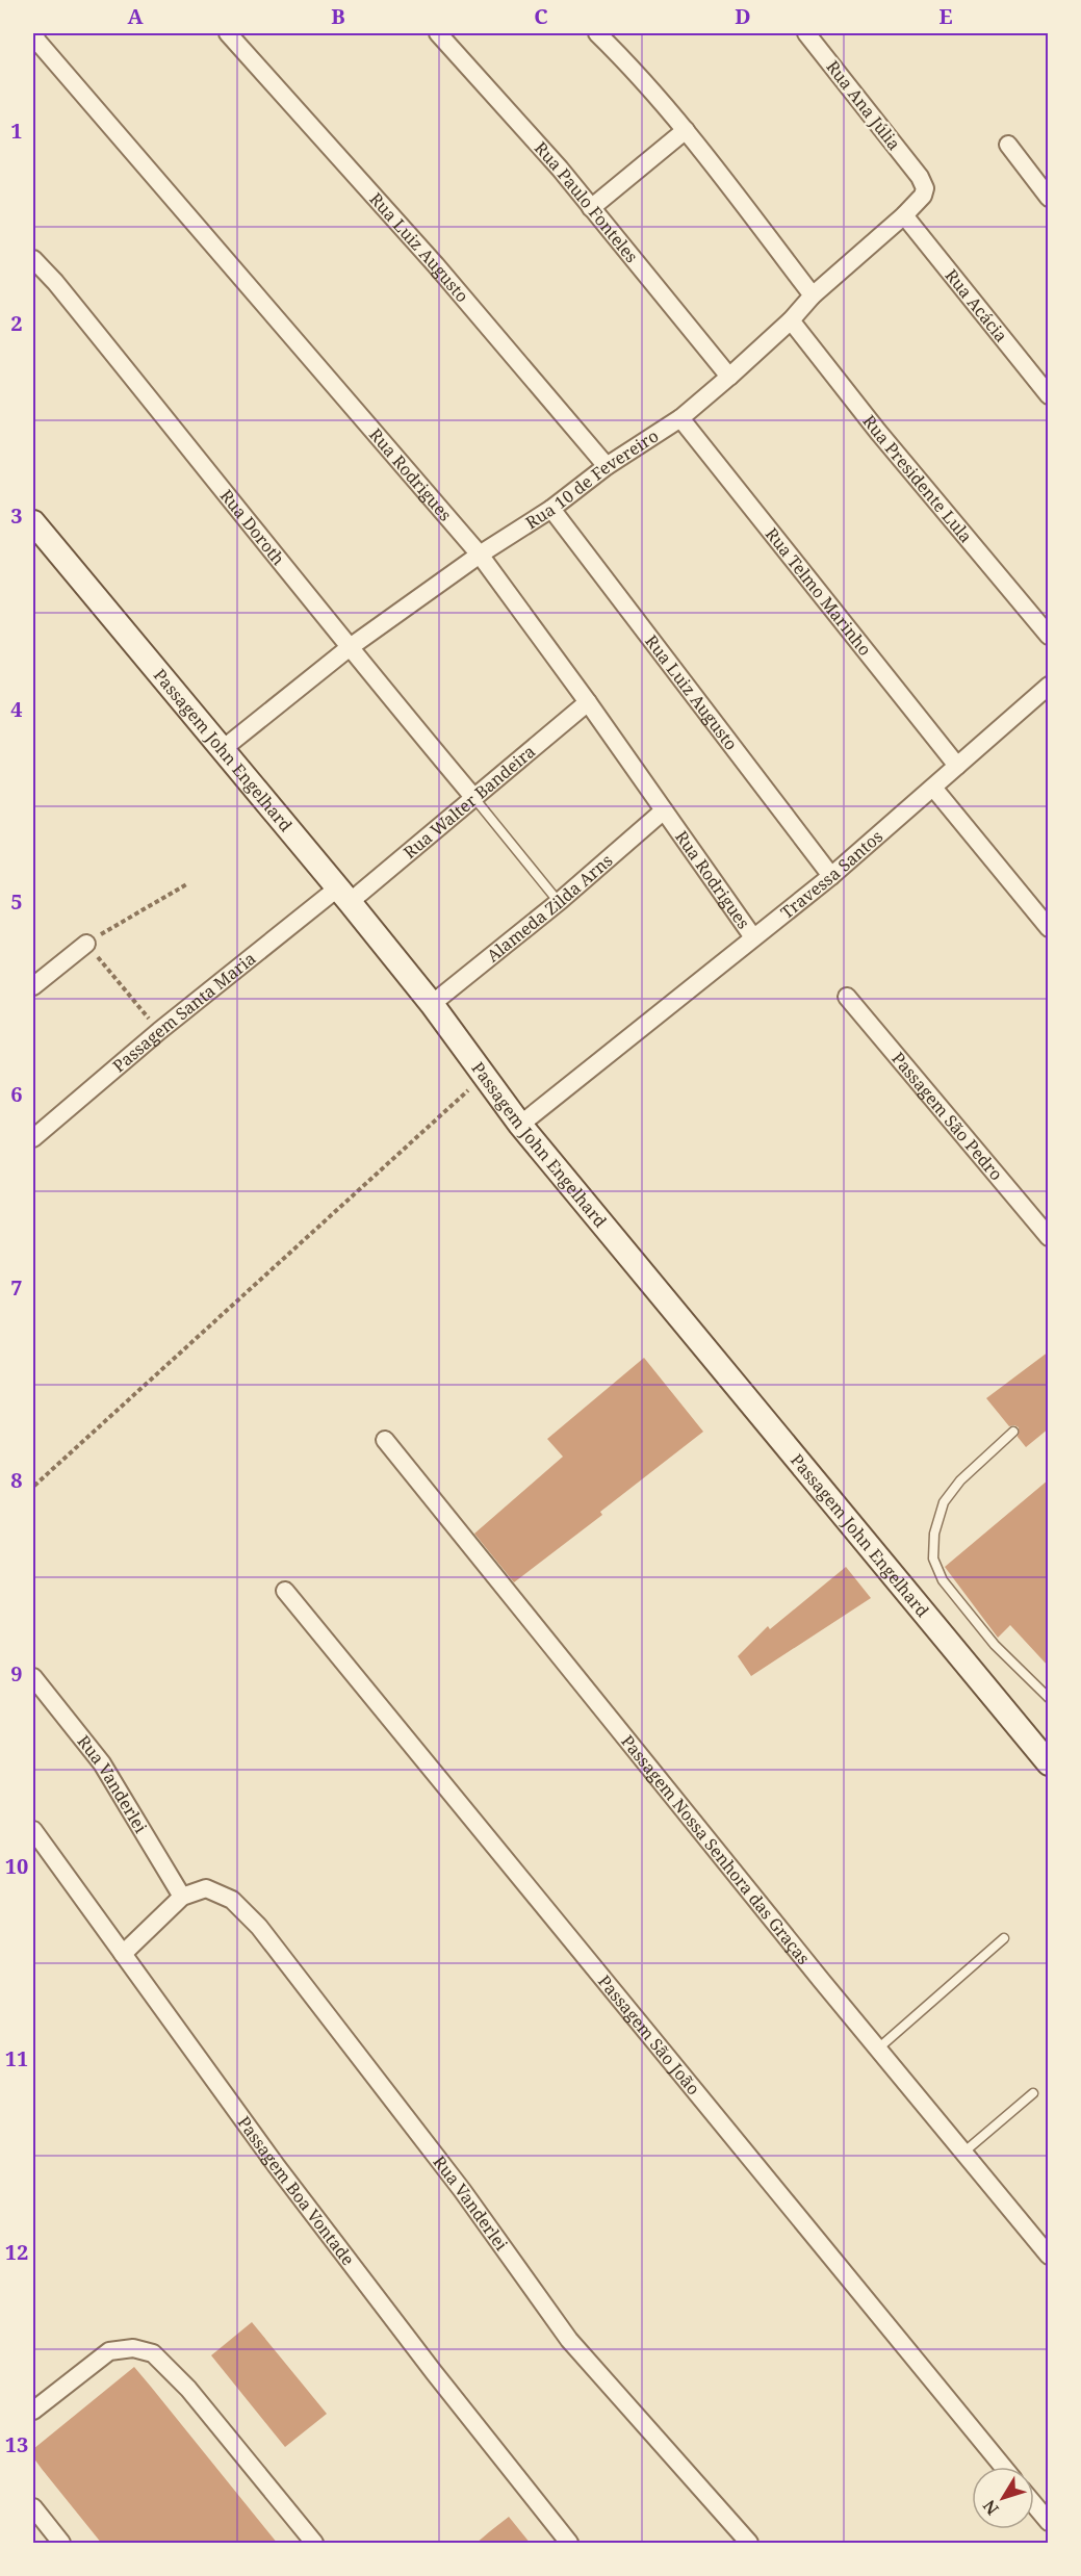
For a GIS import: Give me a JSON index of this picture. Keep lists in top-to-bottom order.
{
  "streets": {
    "main road": ["Passagem John Engelhard"],
    "street": [
      "Rua Ana Júlia",
      "Rua Paulo Fonteles",
      "Rua Luiz Augusto",
      "Rua Acácia",
      "Rua Rodrigues",
      "Rua Presidente Lula",
      "Rua 10 de Fevereiro",
      "Rua Doroth",
      "Rua Telmo Marinho",
      "Rua Walter Bandeira",
      "Travessa Santos",
      "Alameda Zilda Arns",
      "Passagem Santa Maria",
      "Passagem São Pedro",
      "Rua Vanderlei",
      "Passagem Nossa Senhora das Graças",
      "Passagem São João",
      "Passagem Boa Vontade"
    ]
  },
  "crossings": [
    ["Rua Ana Júlia", "Rua 10 de Fevereiro"],
    ["Rua Paulo Fonteles", "Rua 10 de Fevereiro"],
    ["Rua Luiz Augusto", "Rua 10 de Fevereiro"],
    ["Rua Luiz Augusto", "Travessa Santos"],
    ["Rua Acácia", "Rua 10 de Fevereiro"],
    ["Rua Rodrigues", "Rua 10 de Fevereiro"],
    ["Rua Rodrigues", "Rua Walter Bandeira"],
    ["Rua Rodrigues", "Travessa Santos"],
    ["Rua Rodrigues", "Alameda Zilda Arns"],
    ["Rua Presidente Lula", "Rua 10 de Fevereiro"],
    ["Rua 10 de Fevereiro", "Rua Doroth"],
    ["Rua 10 de Fevereiro", "Rua Telmo Marinho"],
    ["Rua 10 de Fevereiro", "Passagem John Engelhard"],
    ["Rua Doroth", "Rua Walter Bandeira"],
    ["Rua Telmo Marinho", "Travessa Santos"],
    ["Passagem John Engelhard", "Rua Walter Bandeira"],
    ["Passagem John Engelhard", "Travessa Santos"],
    ["Passagem John Engelhard", "Alameda Zilda Arns"],
    ["Passagem John Engelhard", "Passagem Santa Maria"],
    ["Rua Walter Bandeira", "Passagem Santa Maria"]
  ],
  "north": "bottom left",
  "grid": {
    "columns": [
      "A",
      "B",
      "C",
      "D",
      "E"
    ],
    "rows": [
      "1",
      "2",
      "3",
      "4",
      "5",
      "6",
      "7",
      "8",
      "9",
      "10",
      "11",
      "12",
      "13"
    ]
  }
}
